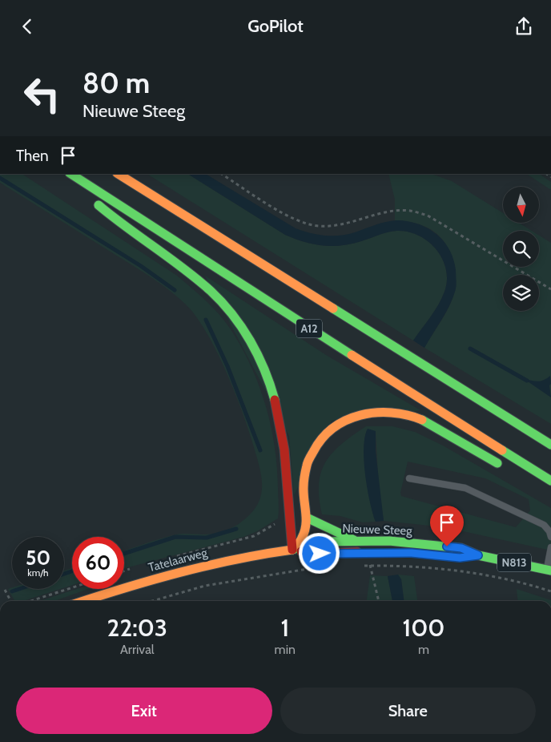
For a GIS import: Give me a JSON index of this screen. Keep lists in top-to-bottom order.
{
  "streets": {
    "main road": [
      "A12",
      "Nieuwe Steeg",
      "Tatelaarweg",
      "N813"
    ]
  },
  "crossings": [
    ["Nieuwe Steeg", "Tatelaarweg"]
  ],
  "north": "bottom",
  "page": {
    "header": "GoPilot",
    "turn": ["80 m", "Nieuwe Steeg"],
    "then": "Then",
    "speed": "50 km/h",
    "limit": "60",
    "eta": [
      "22:03",
      "Arrival",
      "1",
      "min",
      "100",
      "m"
    ],
    "buttons": ["Exit", "Share"]
  }
}
